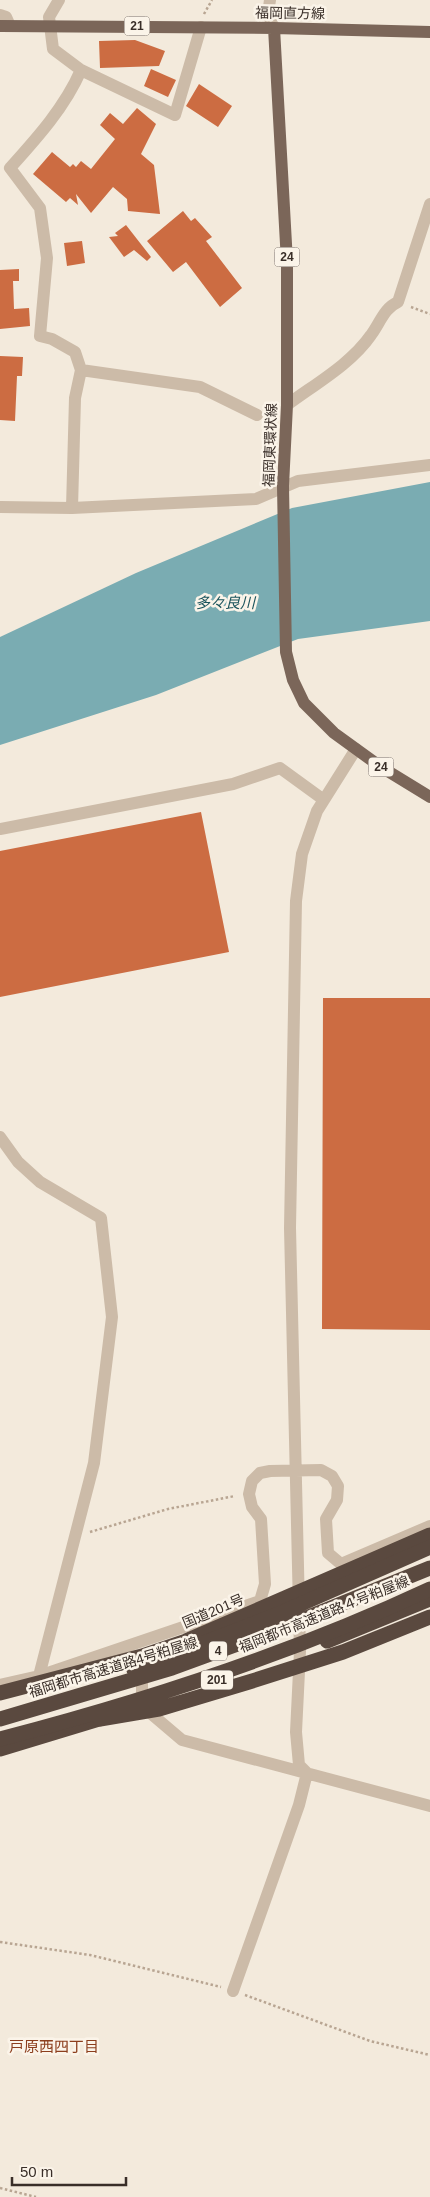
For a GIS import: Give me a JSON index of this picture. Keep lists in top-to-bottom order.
{
  "streets": {
    "highway": [
      "国道201号",
      "福岡都市高速道路４号粕屋線",
      "4",
      "福岡都市高速道路4号粕屋線",
      "201"
    ],
    "main road": [
      "福岡直方線",
      "21",
      "24",
      "福岡東環状線"
    ]
  },
  "crossings": [
    ["福岡直方線", "福岡東環状線"]
  ],
  "districts": ["戸原西四丁目"],
  "water": ["多々良川"],
  "scale_bar": "50 m"
}
